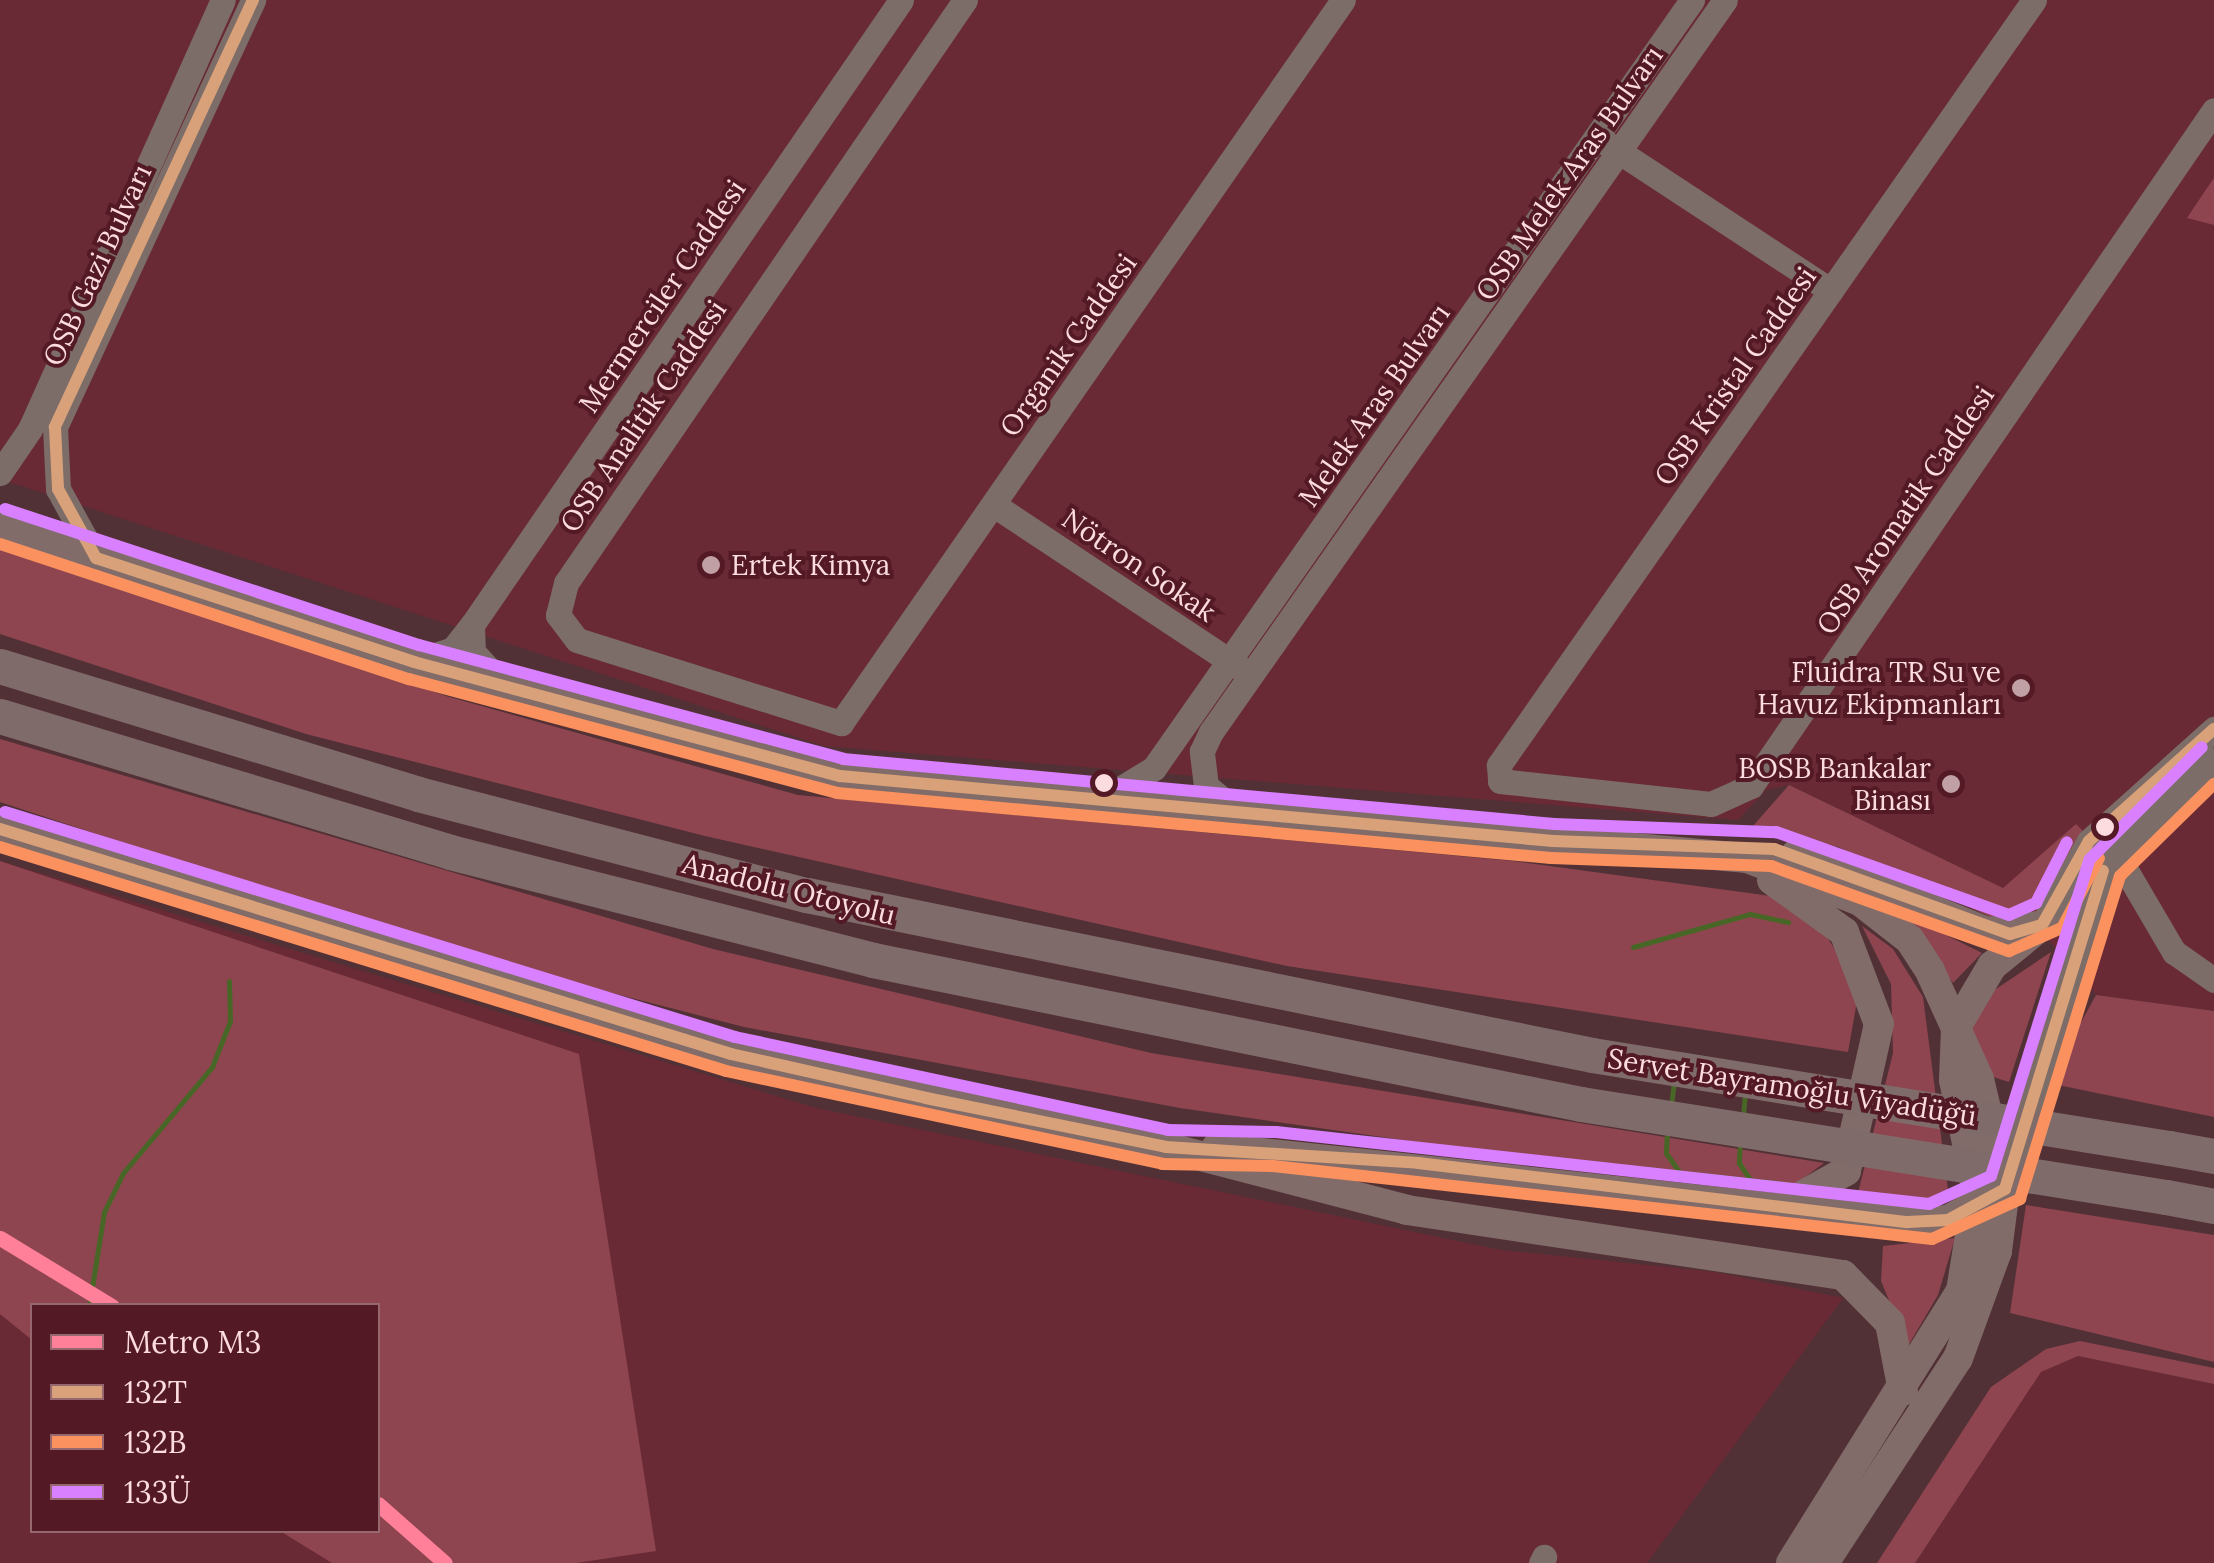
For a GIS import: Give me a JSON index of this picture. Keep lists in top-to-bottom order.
{
  "streets": {
    "highway": ["Anadolu Otoyolu", "Servet Bayramoğlu Viyadüğü"],
    "street": [
      "OSB Melek Aras Bulvarı",
      "OSB Gazi Bulvarı",
      "Mermerciler Caddesi",
      "Organik Caddesi",
      "OSB Kristal Caddesi",
      "Melek Aras Bulvarı",
      "OSB Analitik Caddesi",
      "OSB Aromatik Caddesi",
      "Nötron Sokak"
    ]
  },
  "crossings": [
    ["OSB Melek Aras Bulvarı", "Nötron Sokak"],
    ["Organik Caddesi", "OSB Analitik Caddesi"],
    ["Organik Caddesi", "Nötron Sokak"],
    ["OSB Kristal Caddesi", "OSB Aromatik Caddesi"],
    ["Melek Aras Bulvarı", "Nötron Sokak"],
    ["Anadolu Otoyolu", "Servet Bayramoğlu Viyadüğü"]
  ],
  "places": ["Ertek Kimya", "Fluidra TR Su ve Havuz Ekipmanları", "BOSB Bankalar Binası"],
  "lines": [
    "transit line 132T",
    "transit line 133Ü",
    "transit line 132B",
    "metro line M3"
  ],
  "legend": [
    "Metro M3",
    "132T",
    "132B",
    "133Ü"
  ]
}
